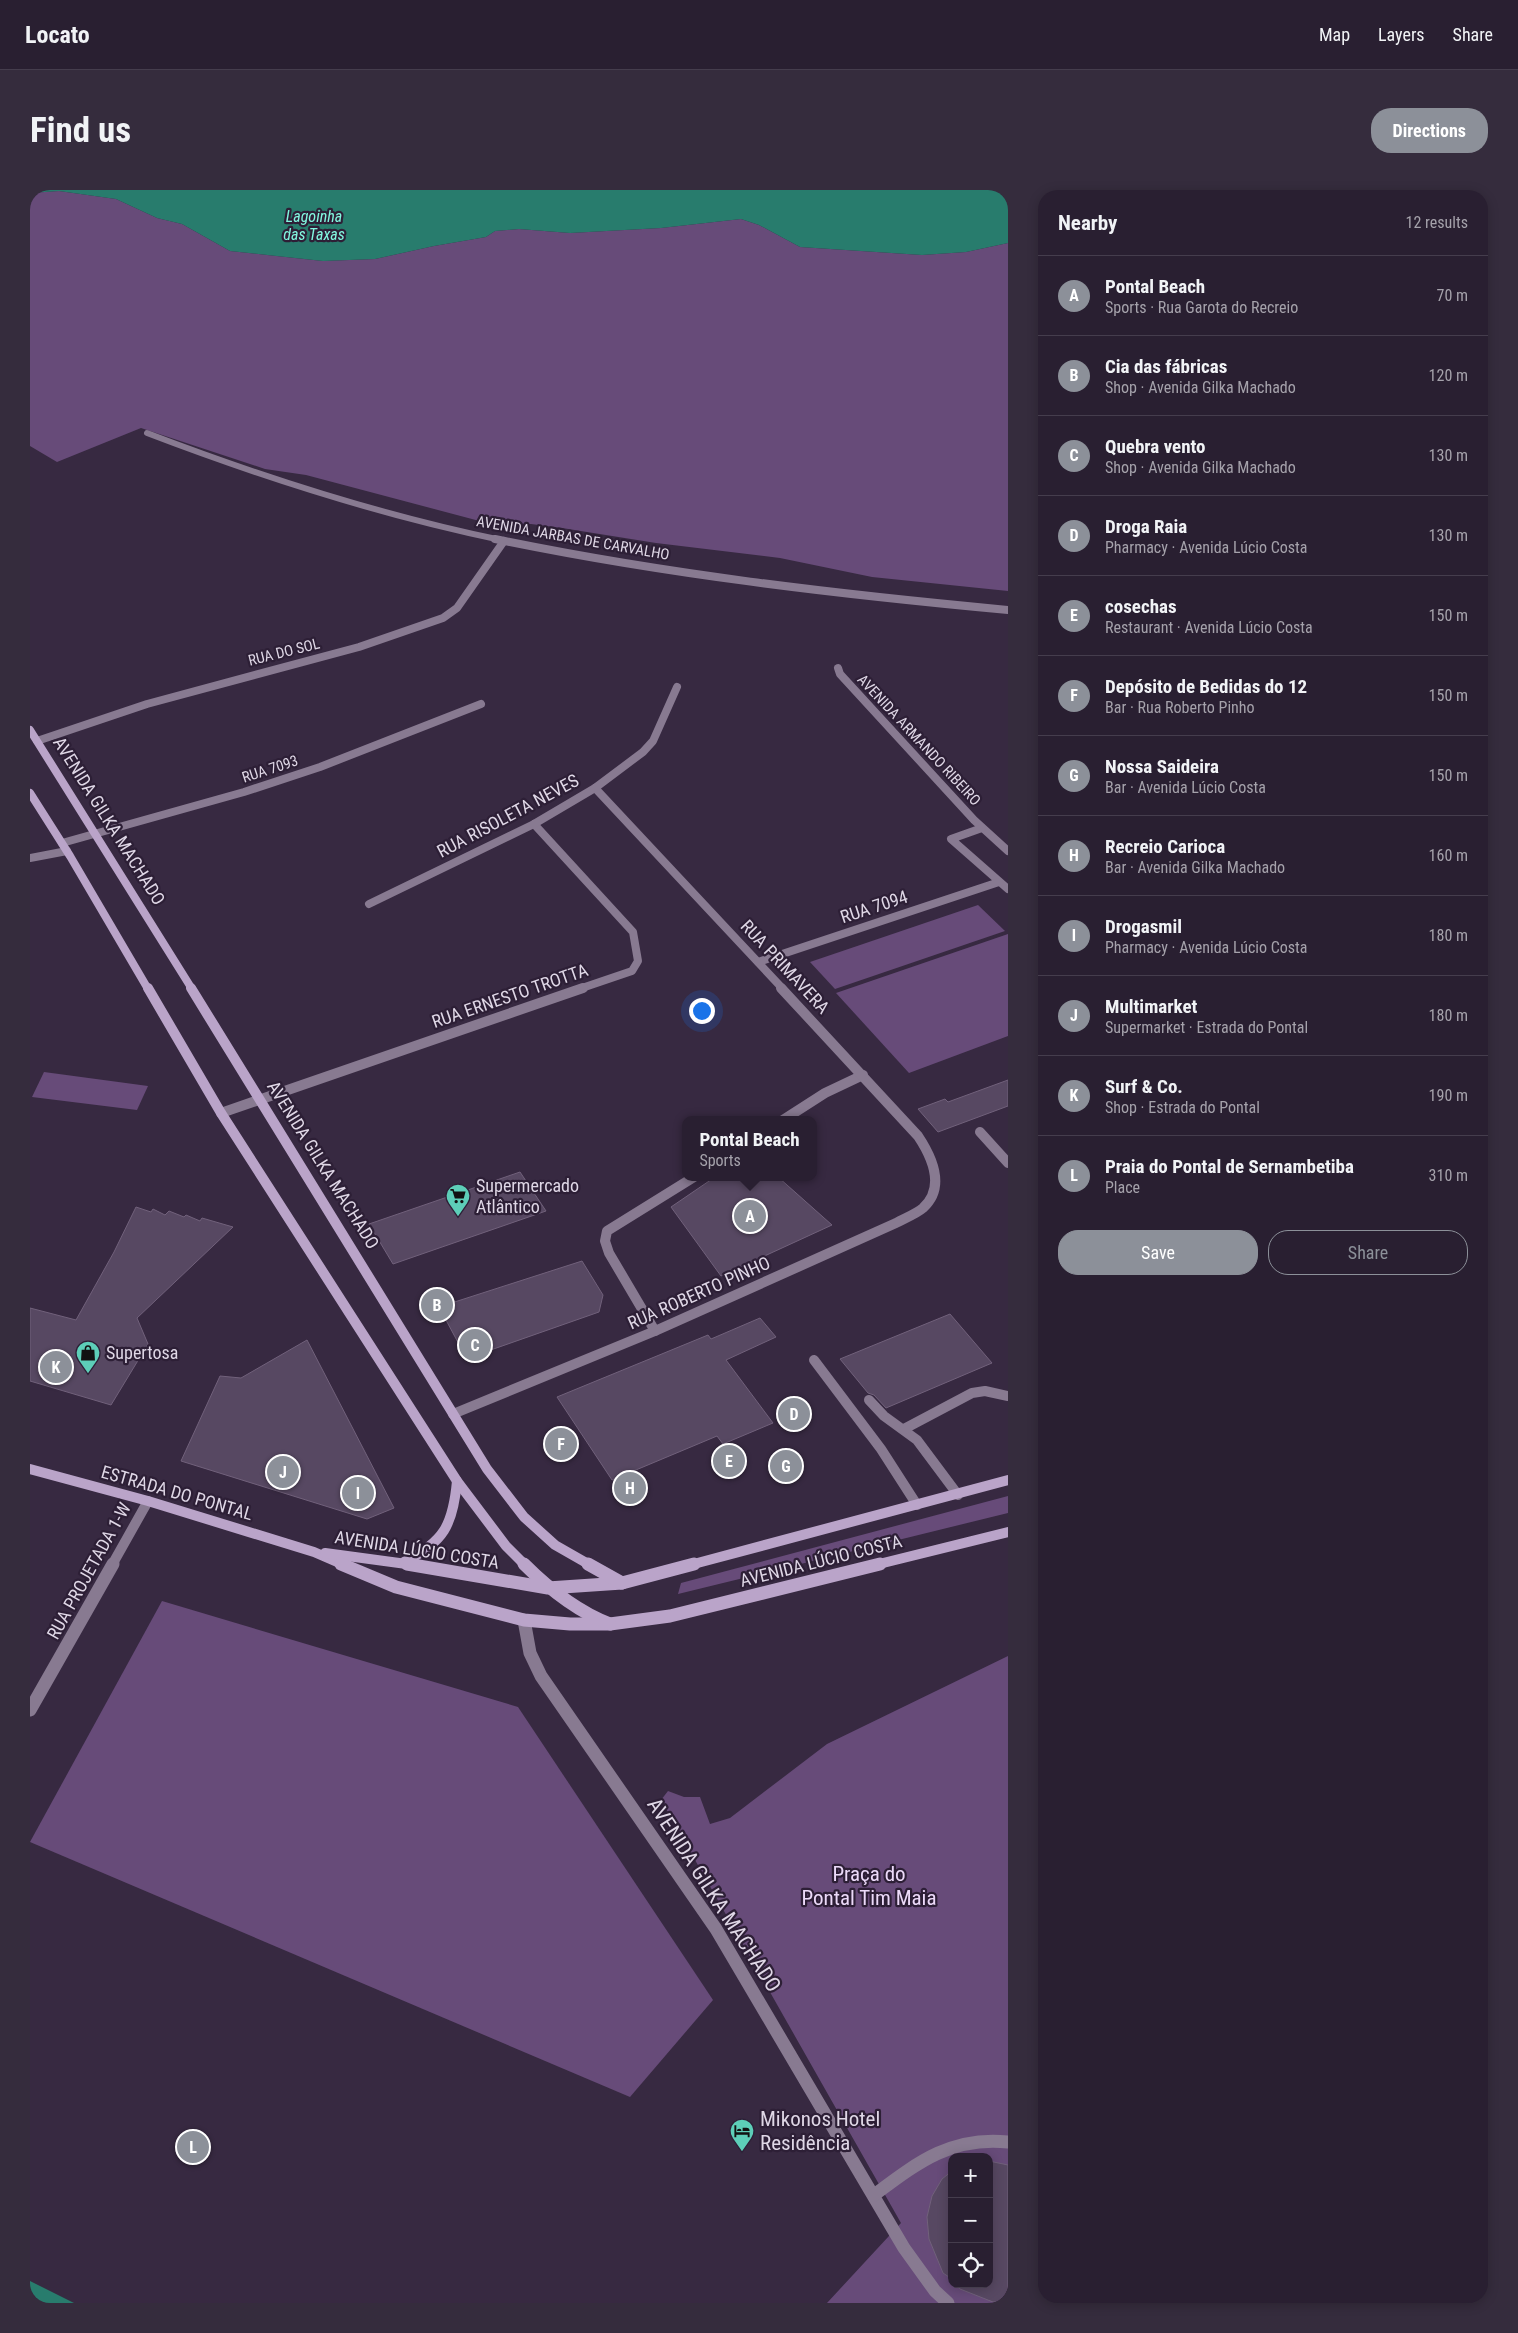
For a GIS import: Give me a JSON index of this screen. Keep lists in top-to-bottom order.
{
  "streets": {
    "street": [
      "AVENIDA JARBAS DE CARVALHO",
      "RUA DO SOL",
      "AVENIDA ARMANDO RIBEIRO",
      "RUA 7093",
      "RUA RISOLETA NEVES",
      "AVENIDA GILKA MACHADO",
      "RUA 7094",
      "RUA PRIMAVERA",
      "RUA ERNESTO TROTTA",
      "RUA ROBERTO PINHO",
      "ESTRADA DO PONTAL",
      "AVENIDA LÚCIO COSTA",
      "RUA PROJETADA 1-W"
    ]
  },
  "crossings": [
    ["AVENIDA JARBAS DE CARVALHO", "RUA DO SOL"],
    ["RUA DO SOL", "AVENIDA GILKA MACHADO"],
    ["AVENIDA ARMANDO RIBEIRO", "RUA 7094"],
    ["RUA 7093", "AVENIDA GILKA MACHADO"],
    ["RUA RISOLETA NEVES", "RUA PRIMAVERA"],
    ["RUA RISOLETA NEVES", "RUA ERNESTO TROTTA"],
    ["AVENIDA GILKA MACHADO", "RUA ERNESTO TROTTA"],
    ["AVENIDA GILKA MACHADO", "RUA ROBERTO PINHO"],
    ["AVENIDA GILKA MACHADO", "AVENIDA LÚCIO COSTA"],
    ["RUA 7094", "RUA PRIMAVERA"],
    ["RUA PRIMAVERA", "RUA ROBERTO PINHO"],
    ["ESTRADA DO PONTAL", "AVENIDA LÚCIO COSTA"],
    ["ESTRADA DO PONTAL", "RUA PROJETADA 1-W"]
  ],
  "water": ["Lagoinha das Taxas"],
  "parks": ["Praça do Pontal Tim Maia"],
  "places": {
    "supermarket": ["Supermercado Atlântico"],
    "shop": ["Supertosa"],
    "hotel": ["Mikonos Hotel Residência"]
  },
  "page": {
    "header": "Locato",
    "nav": ["Map", "Layers", "Share"],
    "buttons": [
      "Directions",
      ["Save", "Share"]
    ],
    "title": "Find us",
    "heading": ["Nearby", "12 results"],
    "list": [
      {
        "mark": "A",
        "name": "Pontal Beach",
        "note": "Sports · Rua Garota do Recreio",
        "value": "70 m"
      },
      {
        "mark": "B",
        "name": "Cia das fábricas",
        "note": "Shop · Avenida Gilka Machado",
        "value": "120 m"
      },
      {
        "mark": "C",
        "name": "Quebra vento",
        "note": "Shop · Avenida Gilka Machado",
        "value": "130 m"
      },
      {
        "mark": "D",
        "name": "Droga Raia",
        "note": "Pharmacy · Avenida Lúcio Costa",
        "value": "130 m"
      },
      {
        "mark": "E",
        "name": "cosechas",
        "note": "Restaurant · Avenida Lúcio Costa",
        "value": "150 m"
      },
      {
        "mark": "F",
        "name": "Depósito de Bedidas do 12",
        "note": "Bar · Rua Roberto Pinho",
        "value": "150 m"
      },
      {
        "mark": "G",
        "name": "Nossa Saideira",
        "note": "Bar · Avenida Lúcio Costa",
        "value": "150 m"
      },
      {
        "mark": "H",
        "name": "Recreio Carioca",
        "note": "Bar · Avenida Gilka Machado",
        "value": "160 m"
      },
      {
        "mark": "I",
        "name": "Drogasmil",
        "note": "Pharmacy · Avenida Lúcio Costa",
        "value": "180 m"
      },
      {
        "mark": "J",
        "name": "Multimarket",
        "note": "Supermarket · Estrada do Pontal",
        "value": "180 m"
      },
      {
        "mark": "K",
        "name": "Surf & Co.",
        "note": "Shop · Estrada do Pontal",
        "value": "190 m"
      },
      {
        "mark": "L",
        "name": "Praia do Pontal de Sernambetiba",
        "note": "Place",
        "value": "310 m"
      }
    ],
    "popup": ["Pontal Beach", "Sports"],
    "pins": [
      "A",
      "B",
      "C",
      "K",
      "D",
      "F",
      "E",
      "G",
      "J",
      "H",
      "I",
      "L"
    ],
    "map_buttons": ["+", "−"]
  }
}
